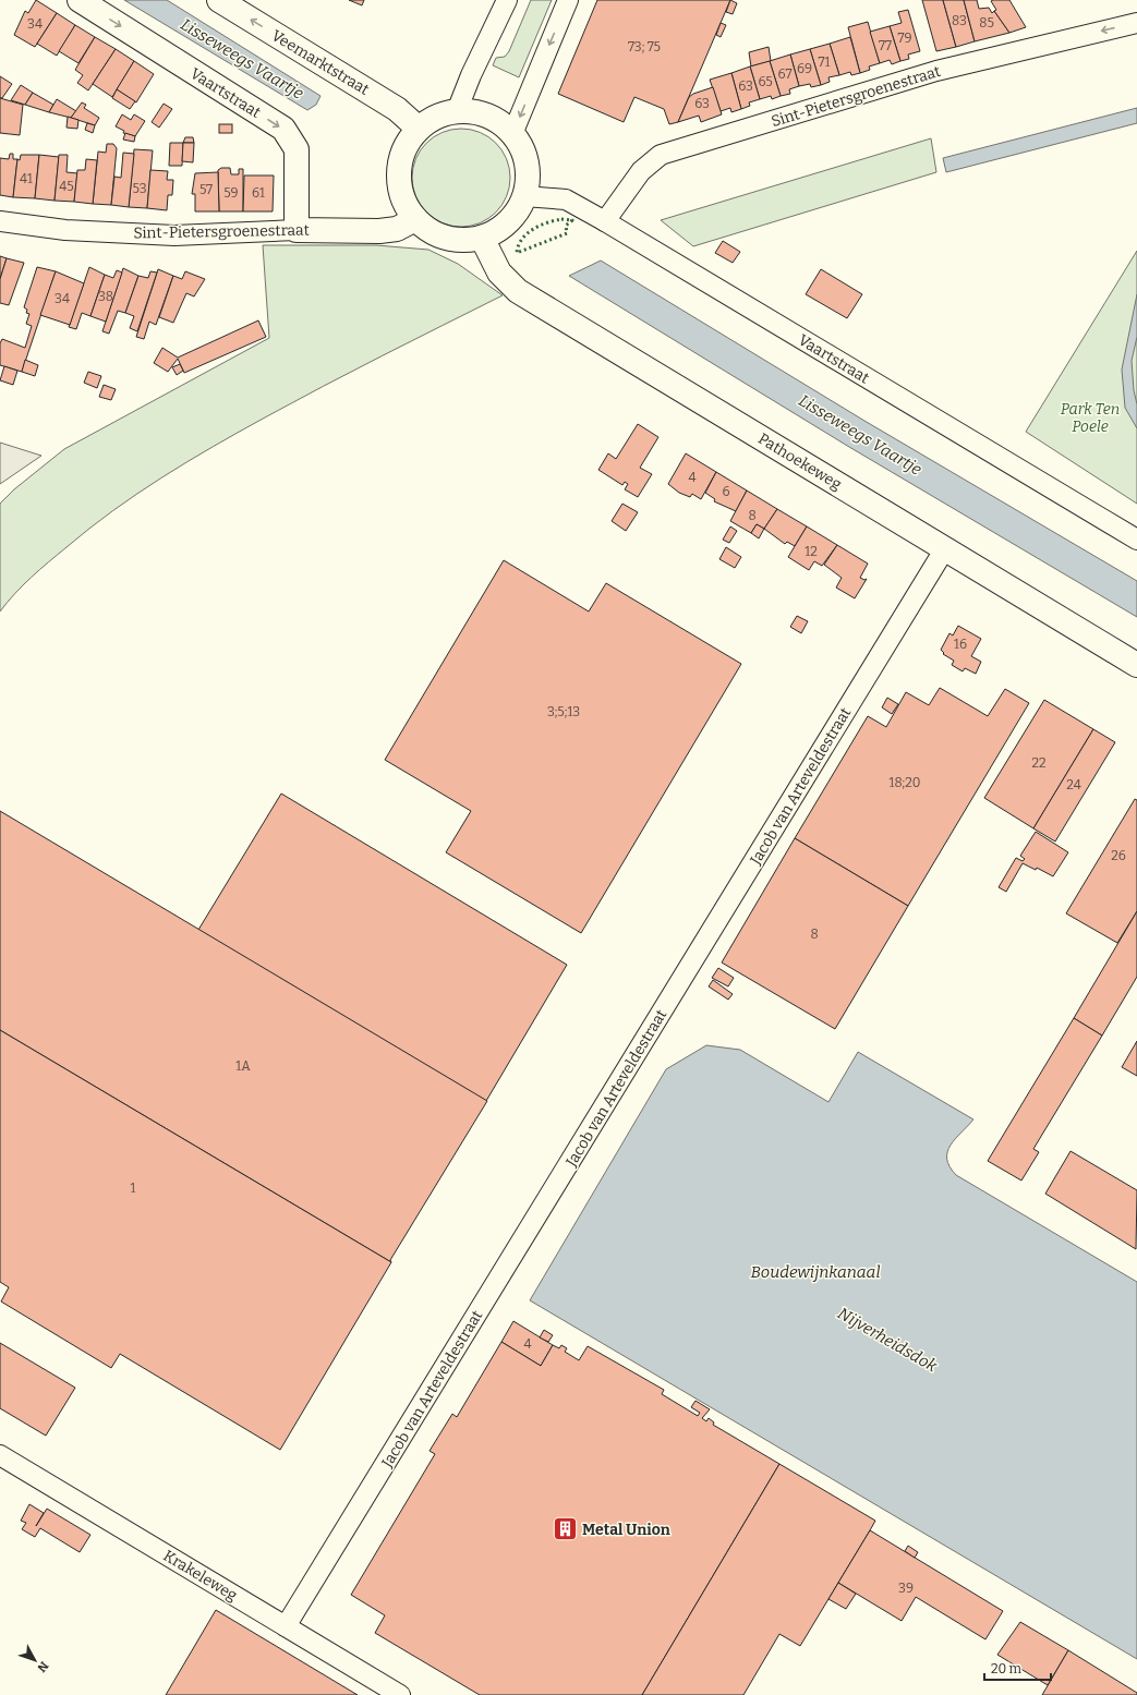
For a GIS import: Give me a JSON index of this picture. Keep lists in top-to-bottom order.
{
  "streets": {
    "main road": [
      "Veemarktstraat",
      "Vaartstraat",
      "Sint-Pietersgroenestraat",
      "Pathoekeweg"
    ],
    "street": ["Jacob van Arteveldestraat", "Krakeleweg"]
  },
  "crossings": [
    ["Veemarktstraat", "Vaartstraat"],
    ["Veemarktstraat", "Sint-Pietersgroenestraat"],
    ["Veemarktstraat", "Pathoekeweg"],
    ["Vaartstraat", "Sint-Pietersgroenestraat"],
    ["Vaartstraat", "Pathoekeweg"],
    ["Sint-Pietersgroenestraat", "Pathoekeweg"],
    ["Pathoekeweg", "Jacob van Arteveldestraat"],
    ["Jacob van Arteveldestraat", "Krakeleweg"]
  ],
  "one_way": ["Veemarktstraat", "Sint-Pietersgroenestraat"],
  "water": ["Lisseweegs Vaartje", "Boudewijnkanaal", "Nijverheidsdok"],
  "parks": ["Park Ten Poele"],
  "places": {
    "building": ["Metal Union"]
  },
  "house_numbers": [
    "83",
    "85",
    "34",
    "79",
    "77",
    "73; 75",
    "71",
    "69",
    "67",
    "65",
    "63",
    "63",
    "41",
    "45",
    "53",
    "57",
    "59",
    "61",
    "38",
    "34",
    "4",
    "6",
    "8",
    "12",
    "16",
    "3;5;13",
    "22",
    "18;20",
    "24",
    "26",
    "8",
    "1A",
    "1",
    "4",
    "39"
  ],
  "scale_bar": "20 m",
  "north": "bottom right"
}
